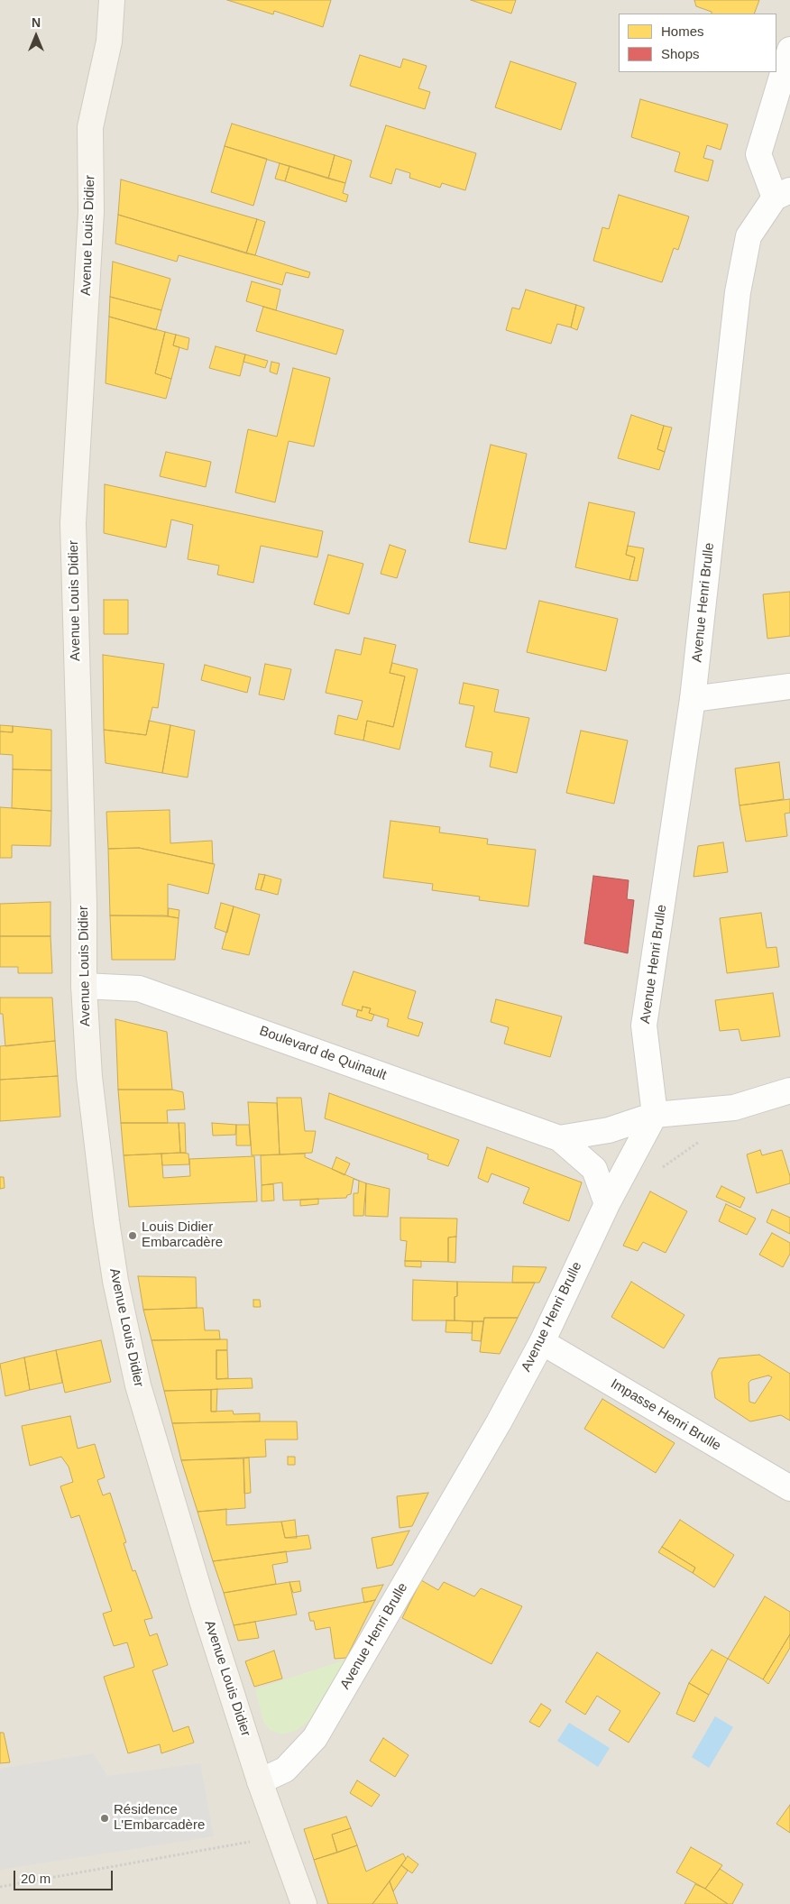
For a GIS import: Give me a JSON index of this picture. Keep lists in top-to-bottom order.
{
  "streets": {
    "main road": ["Avenue Louis Didier"],
    "street": ["Avenue Henri Brulle", "Boulevard de Quinault", "Impasse Henri Brulle"]
  },
  "crossings": [
    ["Avenue Louis Didier", "Avenue Henri Brulle"],
    ["Avenue Louis Didier", "Boulevard de Quinault"],
    ["Avenue Henri Brulle", "Boulevard de Quinault"],
    ["Avenue Henri Brulle", "Impasse Henri Brulle"]
  ],
  "places": ["Louis Didier Embarcadère", "Résidence L'Embarcadère"],
  "legend": ["Homes", "Shops"],
  "scale_bar": "20 m",
  "north": "top"
}
